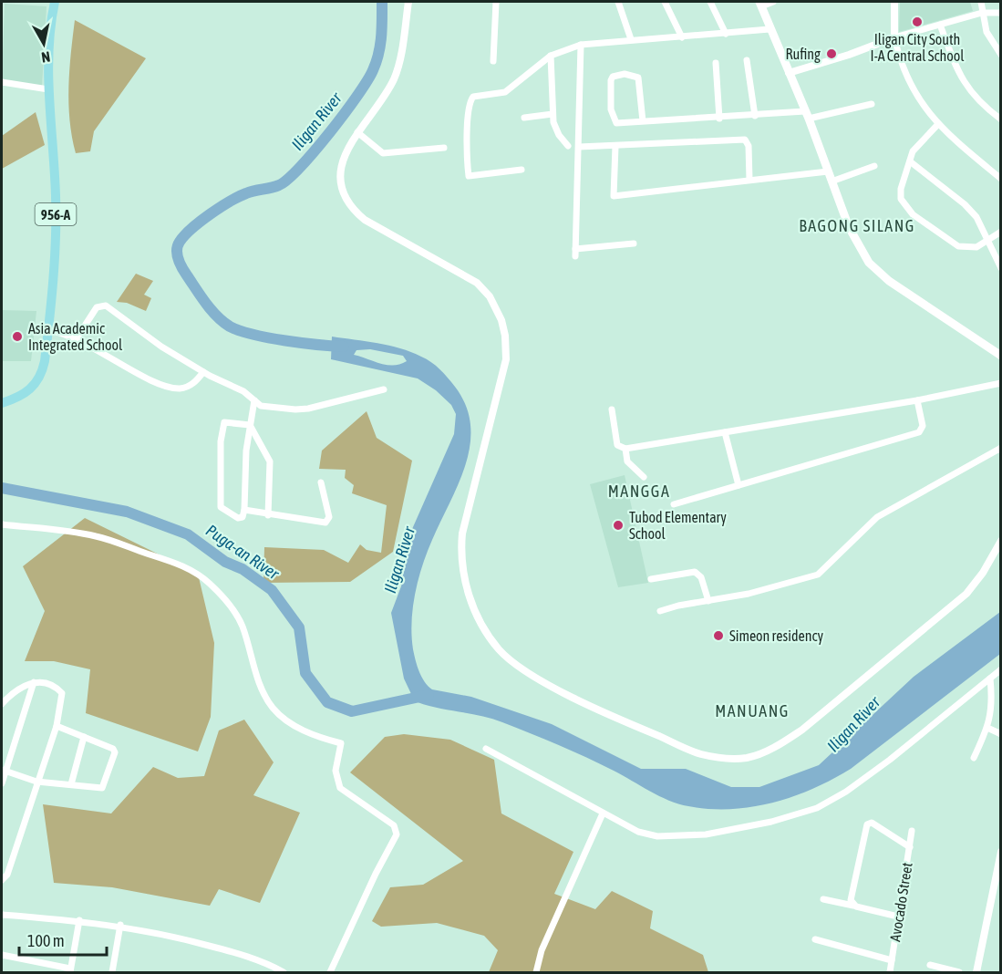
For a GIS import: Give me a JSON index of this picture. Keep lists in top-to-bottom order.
{
  "streets": {
    "main road": ["956-A"],
    "street": ["Avocado Street"]
  },
  "districts": ["BAGONG SILANG", "MANGGA", "MANUANG"],
  "water": ["Iligan River", "Puga-an River"],
  "places": [
    "Iligan City South I-A Central School",
    "Rufing",
    "Asia Academic Integrated School",
    "Tubod Elementary School",
    "Simeon residency"
  ],
  "scale_bar": "100 m",
  "north": "bottom"
}
